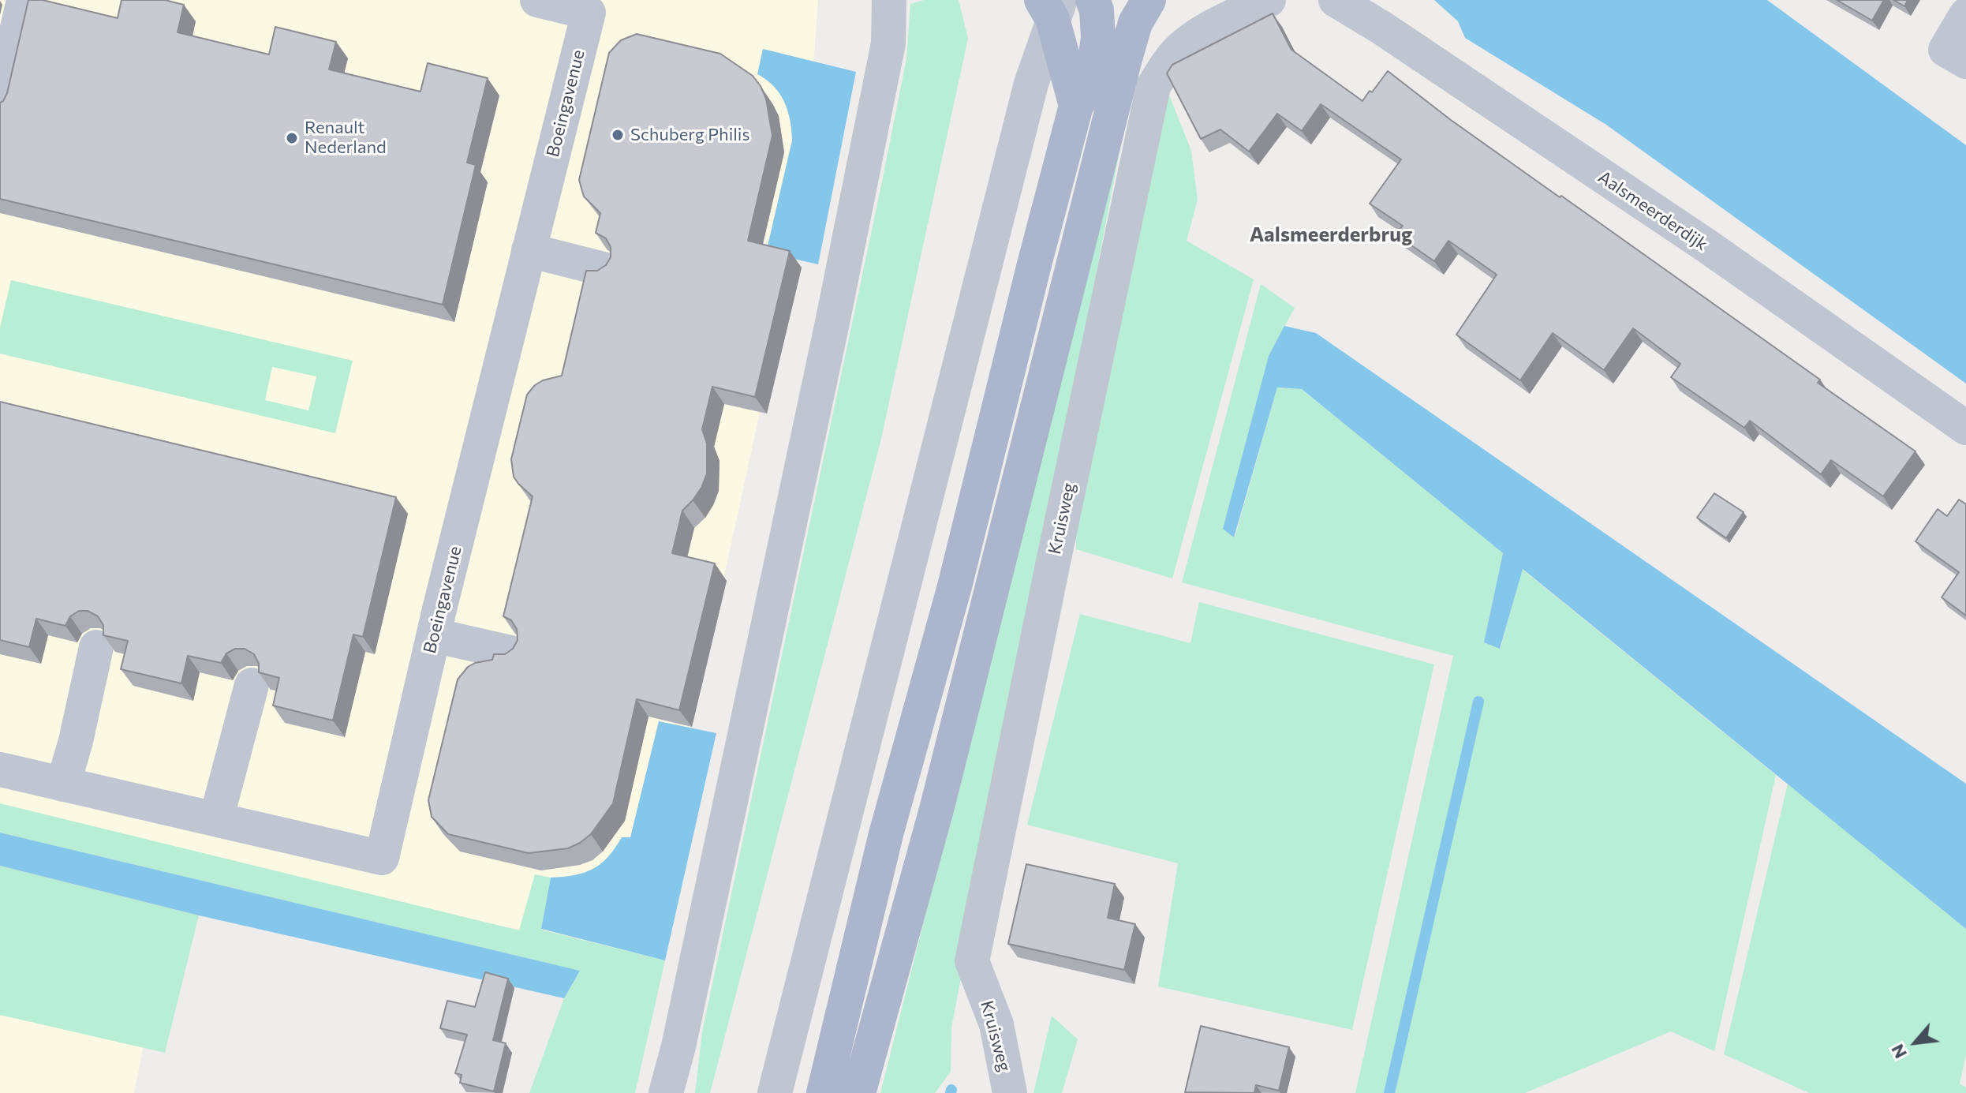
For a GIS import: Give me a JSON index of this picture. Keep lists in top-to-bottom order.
{
  "streets": {
    "street": ["Boeingavenue", "Aalsmeerderdijk", "Kruisweg"]
  },
  "districts": ["Aalsmeerderbrug"],
  "places": ["Schuberg Philis", "Renault Nederland"],
  "north": "bottom left"
}
